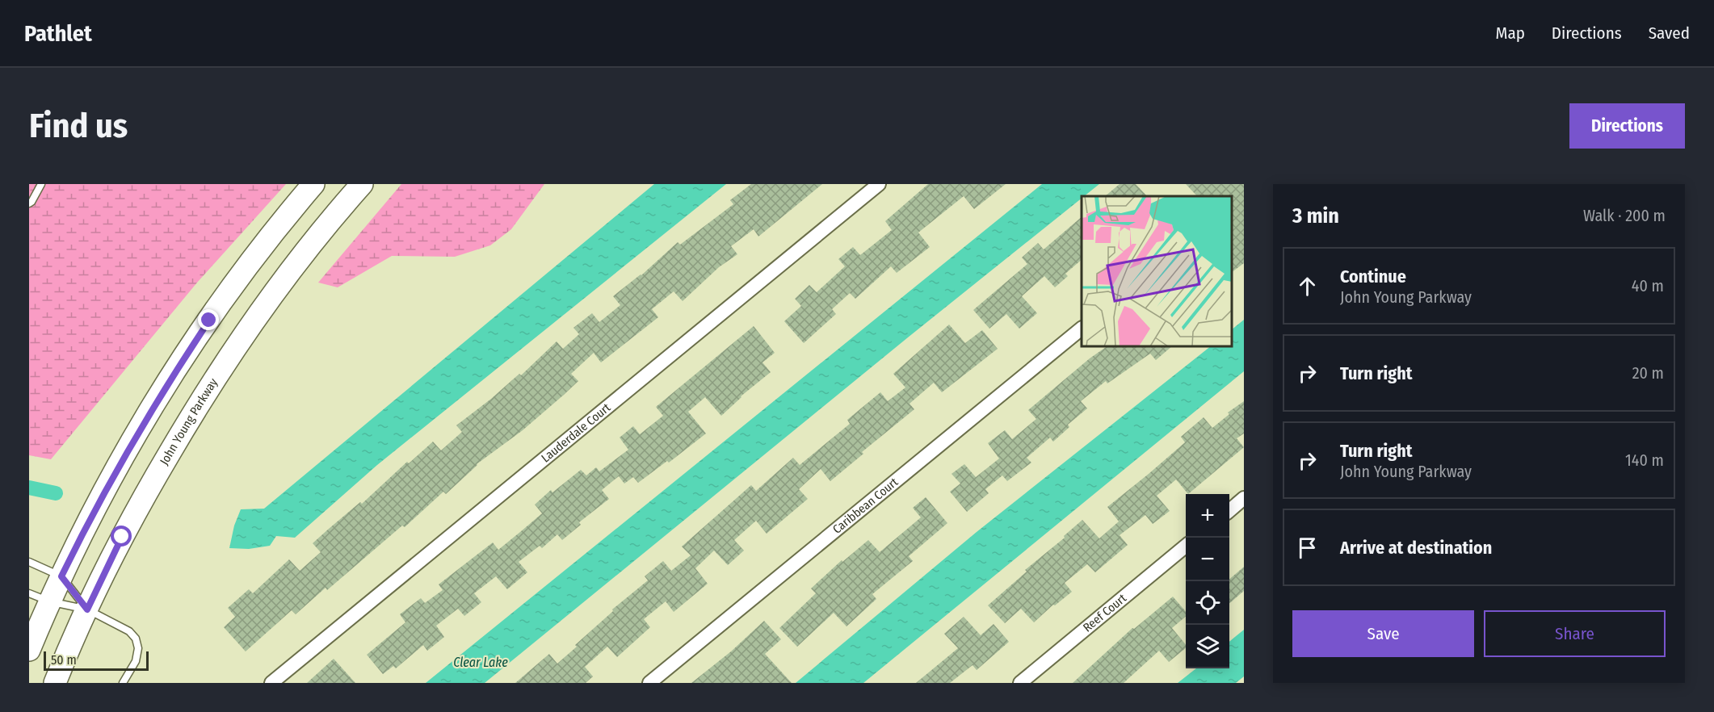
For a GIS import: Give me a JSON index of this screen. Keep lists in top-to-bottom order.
{
  "streets": {
    "main road": ["John Young Parkway"],
    "street": ["Lauderdale Court", "Caribbean Court", "Reef Court"]
  },
  "water": ["Clear Lake"],
  "scale_bar": "50 m",
  "page": {
    "header": "Pathlet",
    "nav": ["Map", "Directions", "Saved"],
    "buttons": [
      "Directions",
      ["Save", "Share"]
    ],
    "title": "Find us",
    "heading": ["3 min", "Walk · 200 m"],
    "list": [
      ["Continue", "John Young Parkway", "40 m"],
      ["Turn right", "20 m"],
      ["Turn right", "John Young Parkway", "140 m"],
      "Arrive at destination"
    ],
    "map_buttons": ["+", "−"],
    "scale": "50 m"
  }
}
